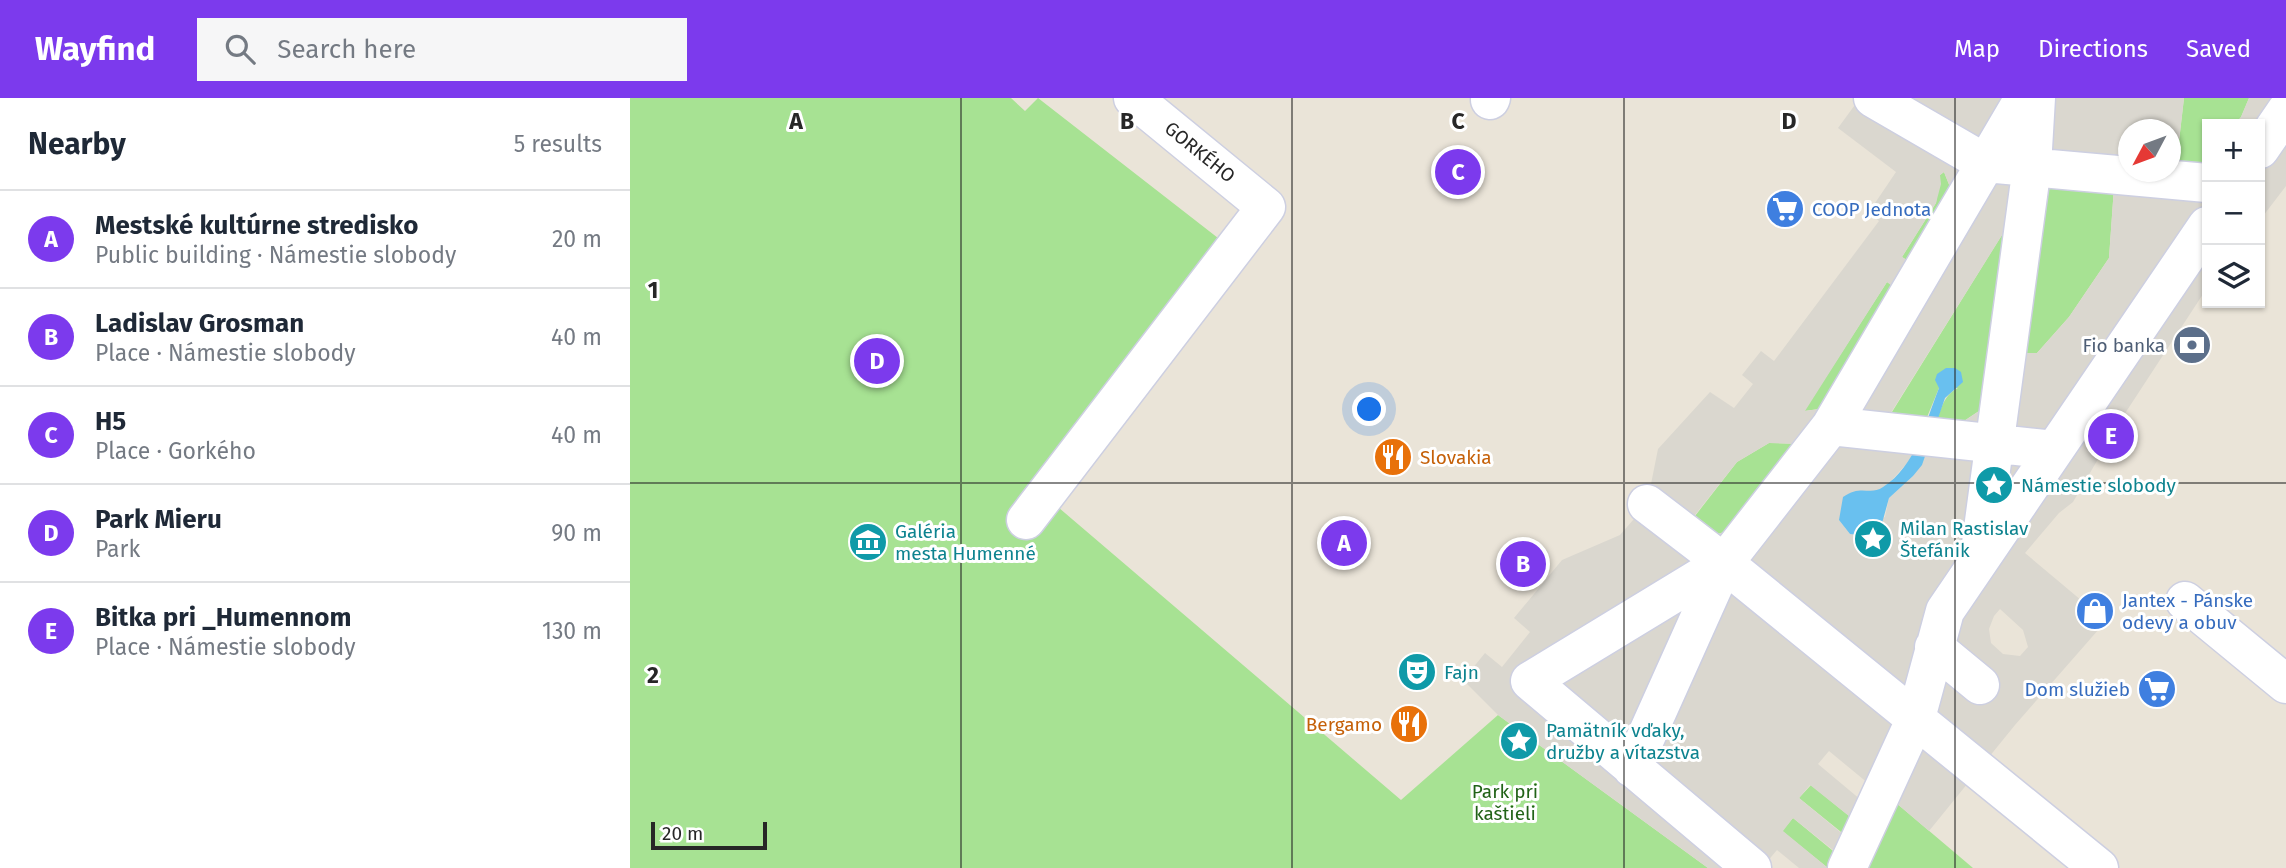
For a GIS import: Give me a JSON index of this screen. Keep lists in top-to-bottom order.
{
  "streets": {
    "street": ["GORKÉHO"]
  },
  "parks": ["Park pri kaštieli"],
  "places": {
    "supermarket": ["COOP Jednota", "Dom služieb"],
    "bank": ["Fio banka"],
    "restaurant": ["Slovakia", "Bergamo"],
    "place": ["Námestie slobody", "Milan Rastislav Štefánik", "Pamätník vďaky, družby a vítazstva"],
    "museum": ["Galéria mesta Humenné"],
    "shop": ["Jantex - Pánske odevy a obuv"],
    "theatre": ["Fajn"]
  },
  "scale_bar": "20 m",
  "north": "bottom left",
  "page": {
    "header": "Wayfind",
    "search": "Search here",
    "nav": ["Map", "Directions", "Saved"],
    "heading": ["Nearby", "5 results"],
    "map_buttons": ["+", "−"],
    "pins": [
      "C",
      "D",
      "E",
      "A",
      "B"
    ],
    "list": [
      {
        "mark": "A",
        "name": "Mestské kultúrne stredisko",
        "note": "Public building · Námestie slobody",
        "value": "20 m"
      },
      {
        "mark": "B",
        "name": "Ladislav Grosman",
        "note": "Place · Námestie slobody",
        "value": "40 m"
      },
      {
        "mark": "C",
        "name": "H5",
        "note": "Place · Gorkého",
        "value": "40 m"
      },
      {
        "mark": "D",
        "name": "Park Mieru",
        "note": "Park",
        "value": "90 m"
      },
      {
        "mark": "E",
        "name": "Bitka pri _Humennom",
        "note": "Place · Námestie slobody",
        "value": "130 m"
      }
    ],
    "scale": "20 m"
  },
  "grid": {
    "columns": [
      "A",
      "B",
      "C",
      "D"
    ],
    "rows": ["1", "2"]
  }
}
